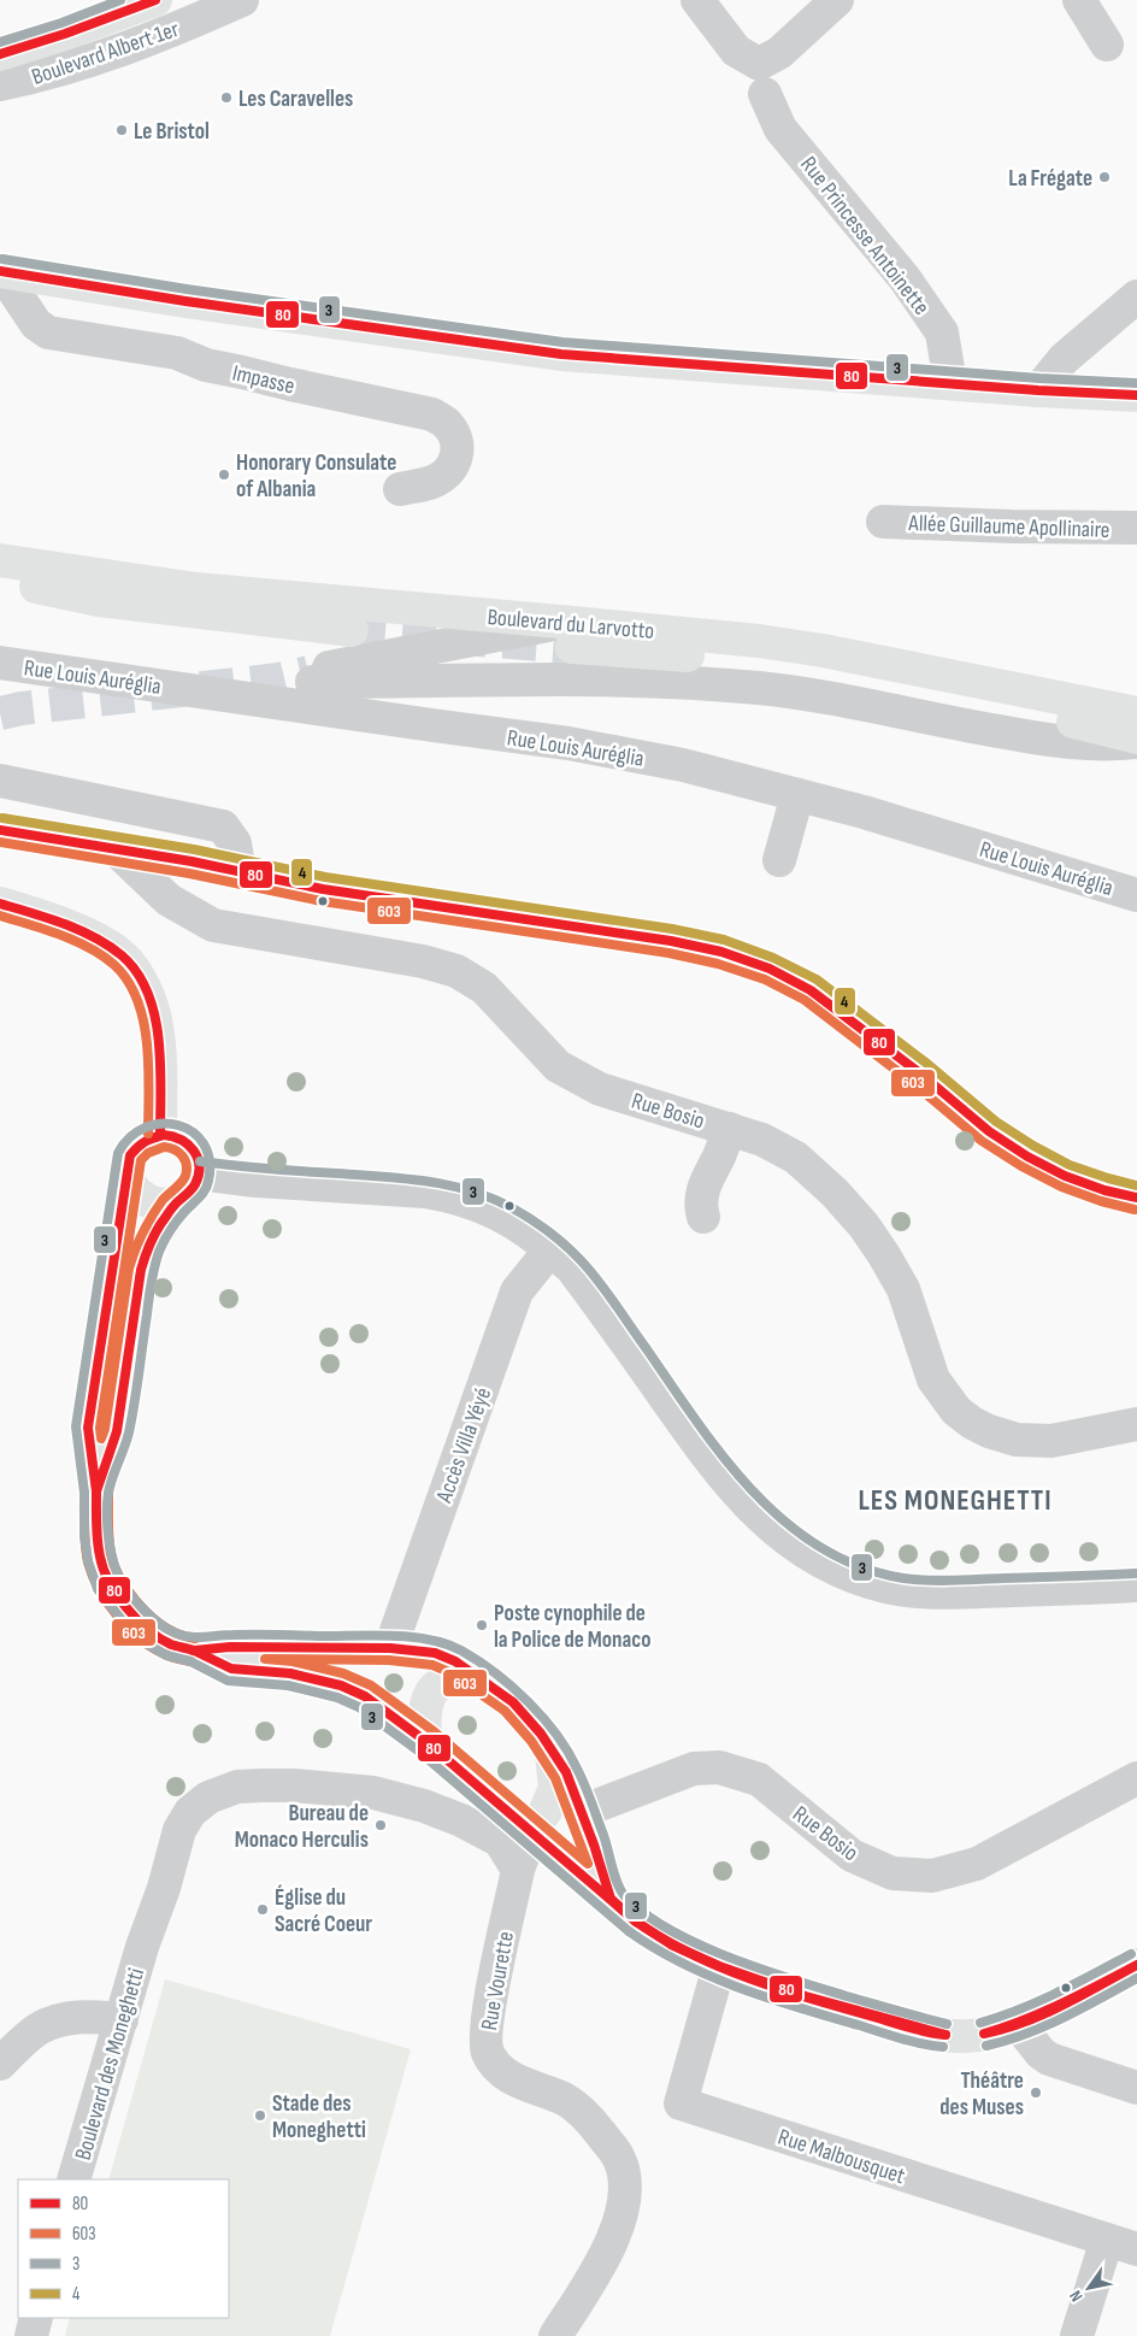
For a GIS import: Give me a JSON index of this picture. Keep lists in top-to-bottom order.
{
  "streets": {
    "main road": ["Boulevard Albert 1er", "Boulevard du Larvotto"],
    "street": [
      "Rue Princesse Antoinette",
      "Impasse",
      "Allée Guillaume Apollinaire",
      "Rue Louis Auréglia",
      "Rue Bosio",
      "Accès Villa Yéyé",
      "Rue Vourette",
      "Boulevard des Moneghetti",
      "Rue Malbousquet"
    ]
  },
  "crossings": [
    ["Rue Vourette", "Boulevard des Moneghetti"]
  ],
  "districts": ["LES MONEGHETTI"],
  "places": [
    "Les Caravelles",
    "Le Bristol",
    "La Frégate",
    "Honorary Consulate of Albania",
    "Poste cynophile de la Police de Monaco",
    "Bureau de Monaco Herculis",
    "Église du Sacré Coeur",
    "Théâtre des Muses",
    "Stade des Moneghetti"
  ],
  "lines": [
    "transit line 80",
    "transit line 3",
    "transit line 4",
    "transit line 603"
  ],
  "legend": [
    "80",
    "603",
    "3",
    "4"
  ],
  "north": "bottom left"
}
